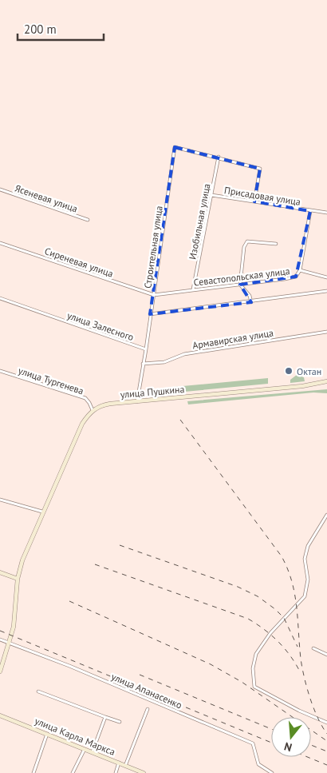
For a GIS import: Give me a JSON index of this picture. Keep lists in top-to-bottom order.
{
  "streets": {
    "main road": ["улица Пушкина", "улица Карла Маркса"],
    "street": [
      "Присадовая улица",
      "Ясеневая улица",
      "Изобильная улица",
      "Строительная улица",
      "Сиреневая улица",
      "Севастопольская улица",
      "улица Залесного",
      "Армавирская улица",
      "улица Тургенева",
      "улица Апанасенко"
    ]
  },
  "crossings": [
    ["Присадовая улица", "Изобильная улица"],
    ["Присадовая улица", "Севастопольская улица"],
    ["Изобильная улица", "Строительная улица"],
    ["Изобильная улица", "Севастопольская улица"],
    ["Строительная улица", "Сиреневая улица"],
    ["Строительная улица", "Севастопольская улица"],
    ["Строительная улица", "улица Залесного"],
    ["Сиреневая улица", "Севастопольская улица"],
    ["улица Тургенева", "улица Пушкина"]
  ],
  "places": ["Октан"],
  "scale_bar": "200 m",
  "north": "bottom"
}
